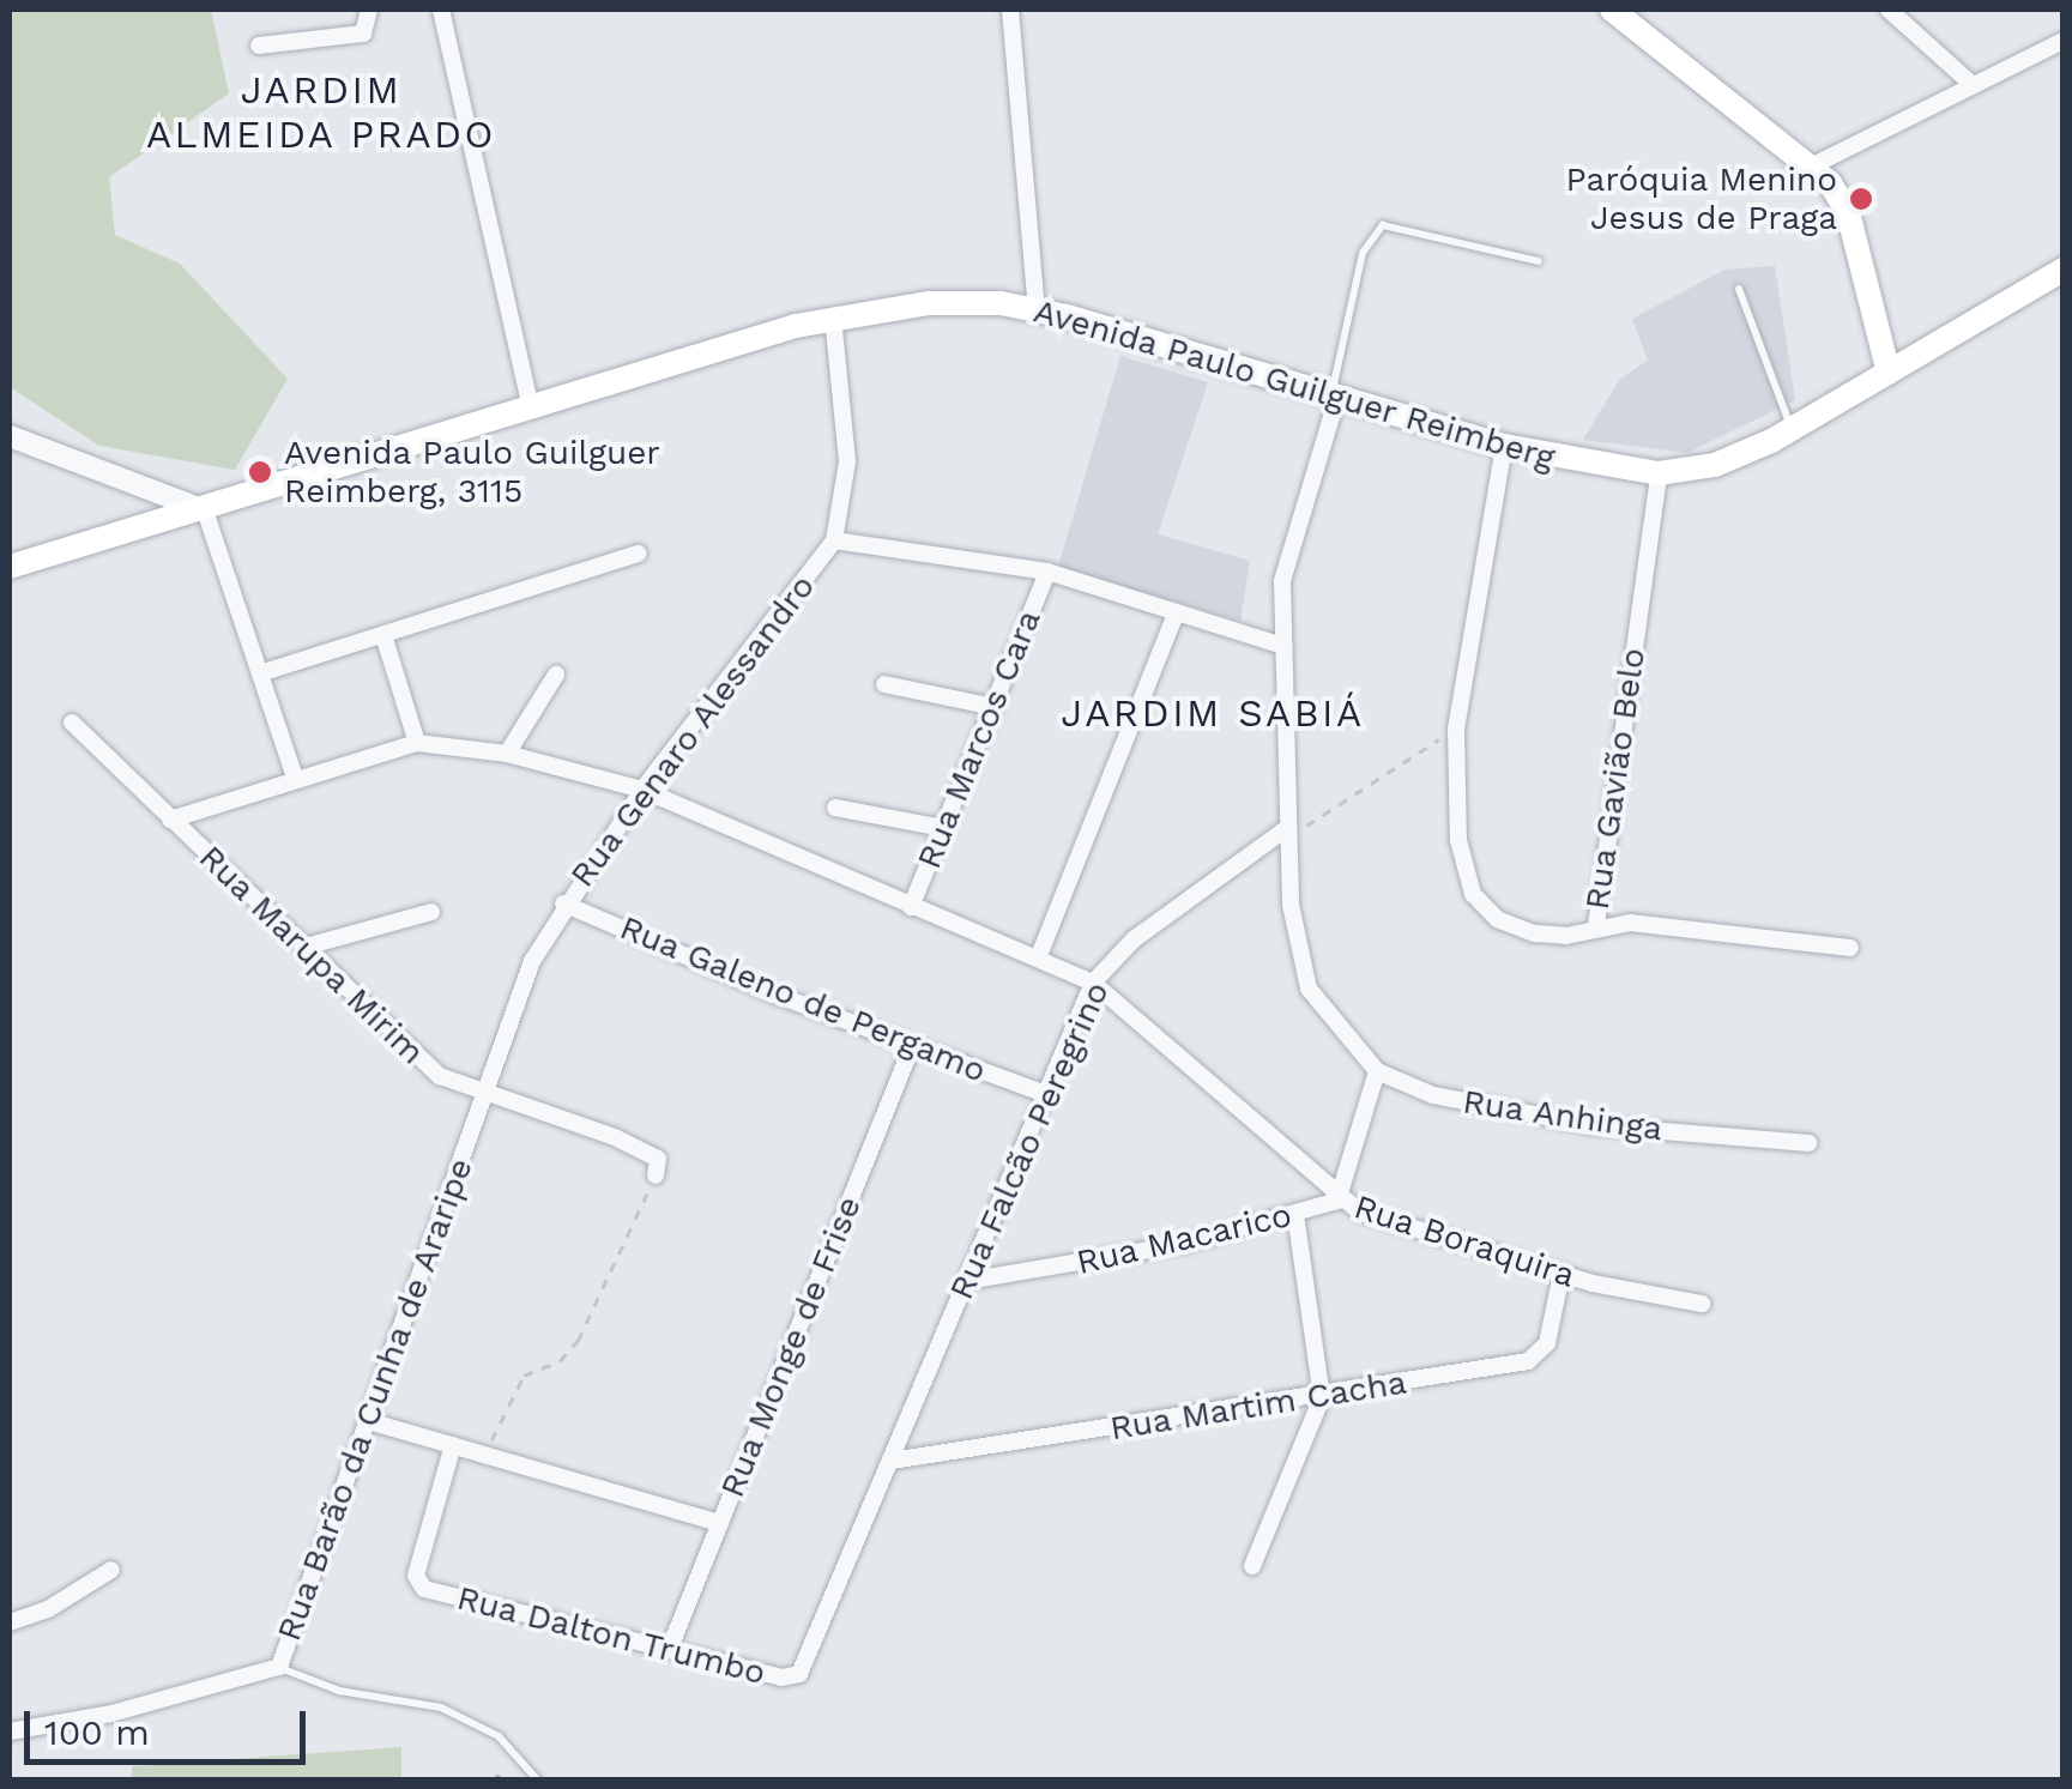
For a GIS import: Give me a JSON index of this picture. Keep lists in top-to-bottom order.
{
  "streets": {
    "main road": ["Avenida Paulo Guilguer Reimberg"],
    "street": [
      "Rua Genaro Alessandro",
      "Rua Marcos Cara",
      "Rua Gavião Belo",
      "Rua Marupa Mirim",
      "Rua Galeno de Pergamo",
      "Rua Anhinga",
      "Rua Falcão Peregrino",
      "Rua Macarico",
      "Rua Boraquira",
      "Rua Monge de Frise",
      "Rua Barão da Cunha de Araripe",
      "Rua Martim Cacha",
      "Rua Dalton Trumbo"
    ]
  },
  "crossings": [
    ["Avenida Paulo Guilguer Reimberg", "Rua Genaro Alessandro"],
    ["Avenida Paulo Guilguer Reimberg", "Rua Gavião Belo"],
    ["Rua Genaro Alessandro", "Rua Marupa Mirim"],
    ["Rua Genaro Alessandro", "Rua Galeno de Pergamo"],
    ["Rua Genaro Alessandro", "Rua Boraquira"],
    ["Rua Genaro Alessandro", "Rua Barão da Cunha de Araripe"],
    ["Rua Marcos Cara", "Rua Boraquira"],
    ["Rua Galeno de Pergamo", "Rua Falcão Peregrino"],
    ["Rua Galeno de Pergamo", "Rua Monge de Frise"],
    ["Rua Anhinga", "Rua Macarico"],
    ["Rua Falcão Peregrino", "Rua Macarico"],
    ["Rua Falcão Peregrino", "Rua Boraquira"],
    ["Rua Falcão Peregrino", "Rua Martim Cacha"],
    ["Rua Falcão Peregrino", "Rua Dalton Trumbo"],
    ["Rua Macarico", "Rua Boraquira"],
    ["Rua Boraquira", "Rua Martim Cacha"],
    ["Rua Monge de Frise", "Rua Dalton Trumbo"]
  ],
  "districts": ["JARDIM ALMEIDA PRADO", "JARDIM SABIÁ"],
  "places": ["Paróquia Menino Jesus de Praga", "Avenida Paulo Guilguer Reimberg, 3115"],
  "scale_bar": "100 m"
}
